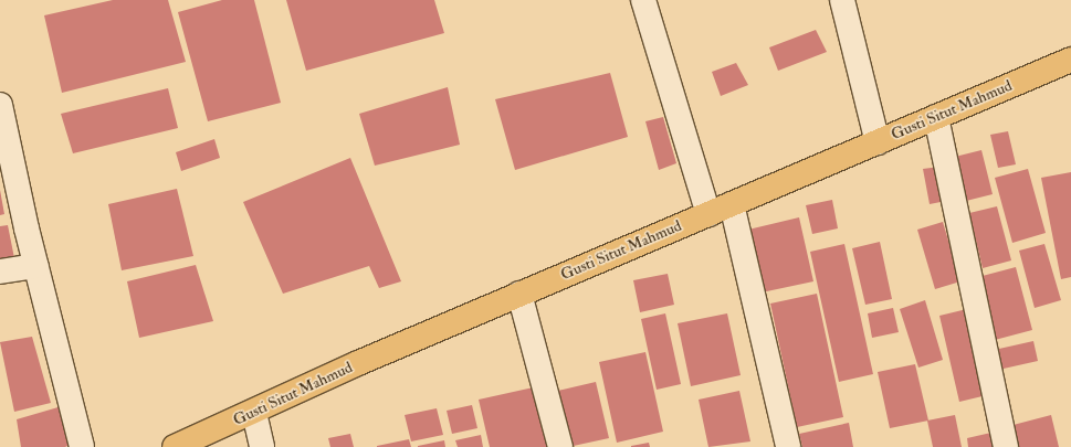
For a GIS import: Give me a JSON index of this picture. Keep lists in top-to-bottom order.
{
  "streets": {
    "highway": ["Gusti Situt Mahmud"]
  }
}
